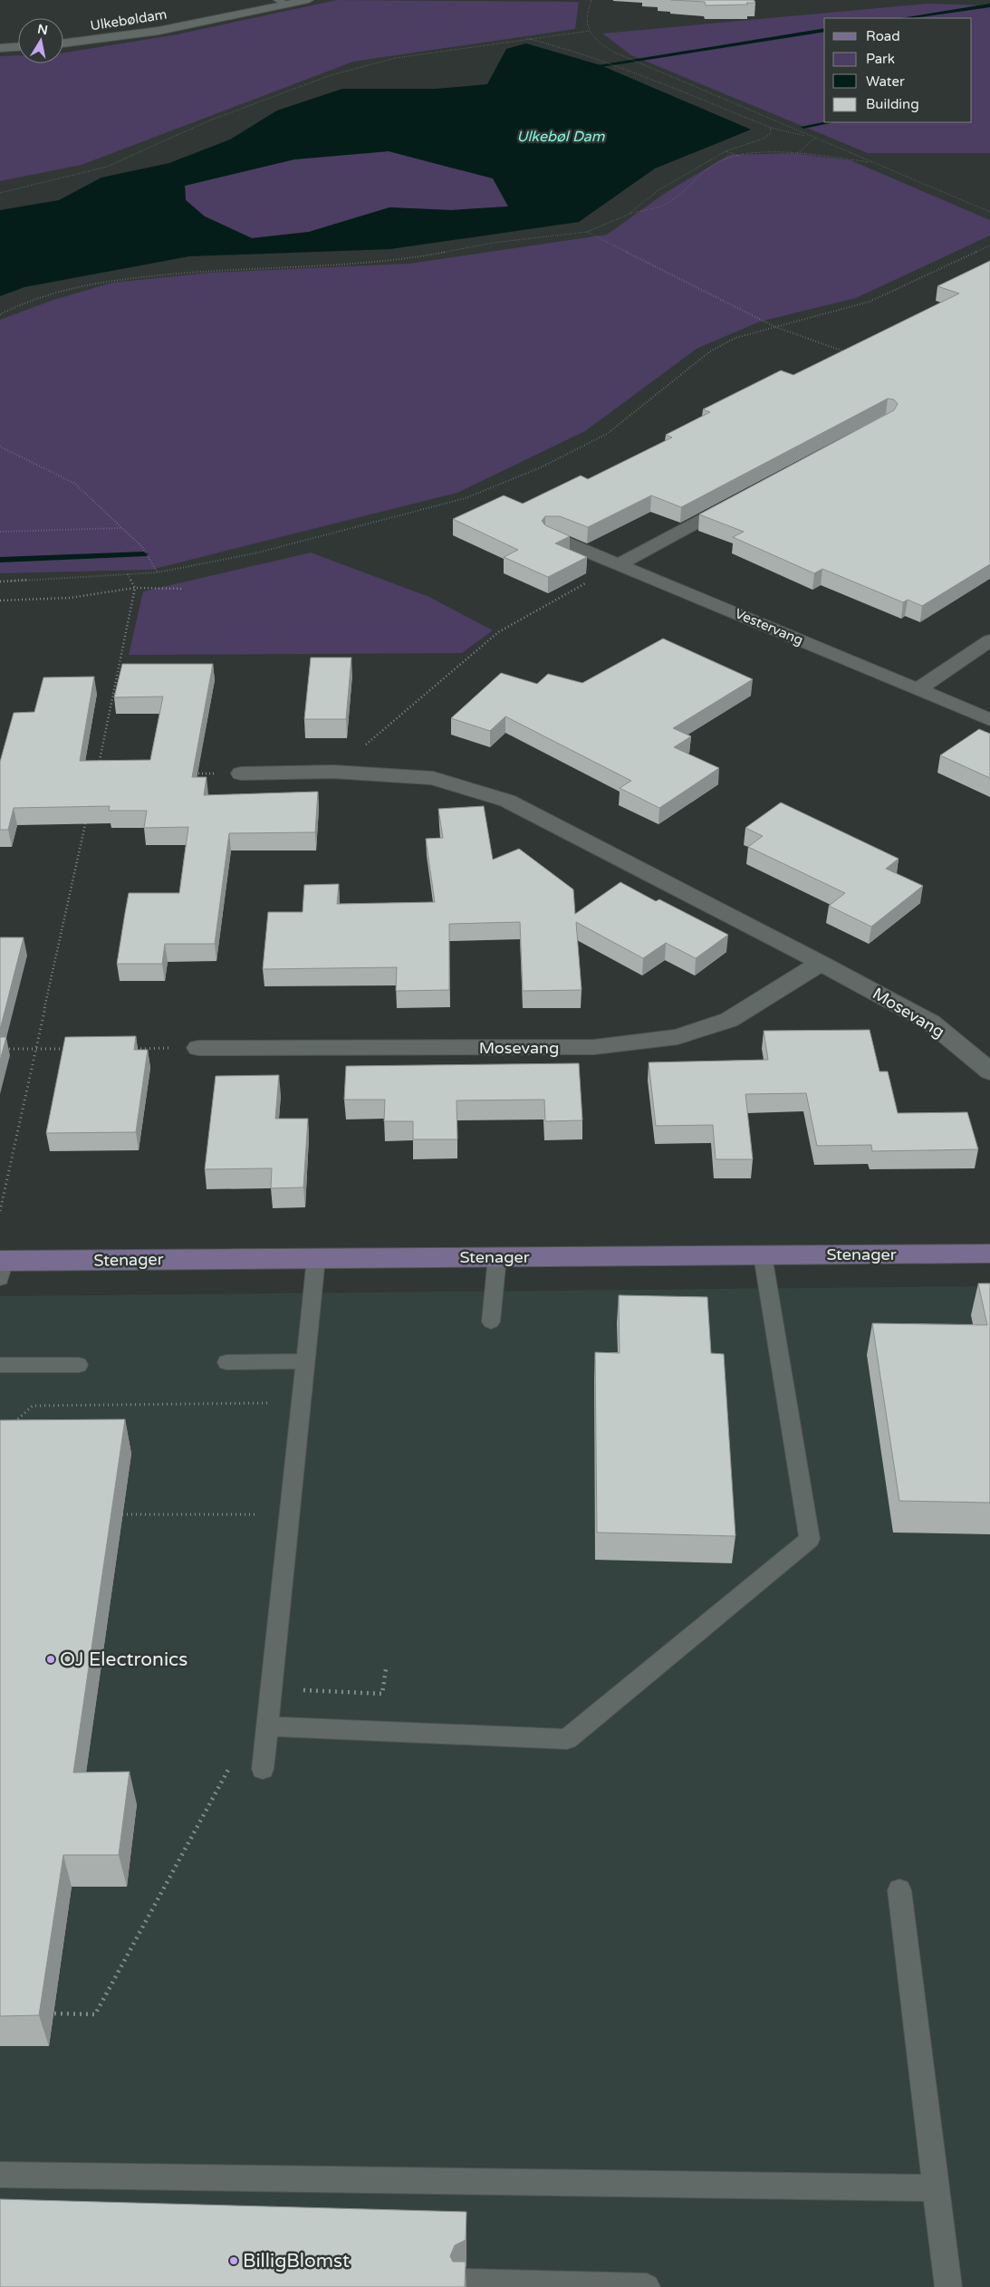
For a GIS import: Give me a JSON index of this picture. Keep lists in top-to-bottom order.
{
  "streets": {
    "street": [
      "Ulkebøldam",
      "Vestervang",
      "Mosevang",
      "Stenager"
    ]
  },
  "water": ["Ulkebøl Dam"],
  "places": ["OJ Electronics", "BilligBlomst"],
  "legend": [
    "Road",
    "Park",
    "Water",
    "Building"
  ],
  "north": "top"
}
